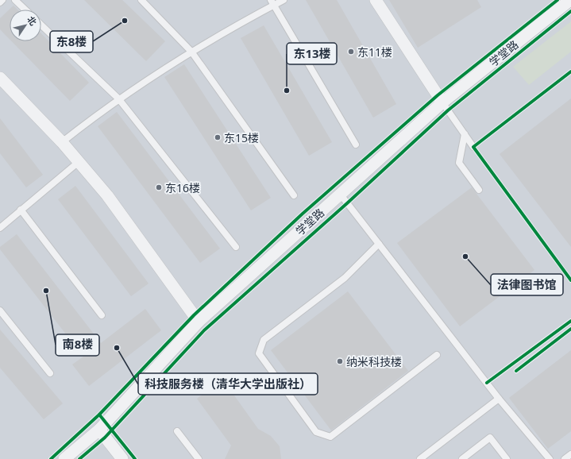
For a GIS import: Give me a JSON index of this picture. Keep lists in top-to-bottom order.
{
  "streets": {
    "street": ["学堂路"]
  },
  "places": [
    "东8楼",
    "东11楼",
    "东13楼",
    "东15楼",
    "东16楼",
    "法律图书馆",
    "南8楼",
    "科技服务楼（清华大学出版社）",
    "纳米科技楼"
  ],
  "north": "top right"
}
